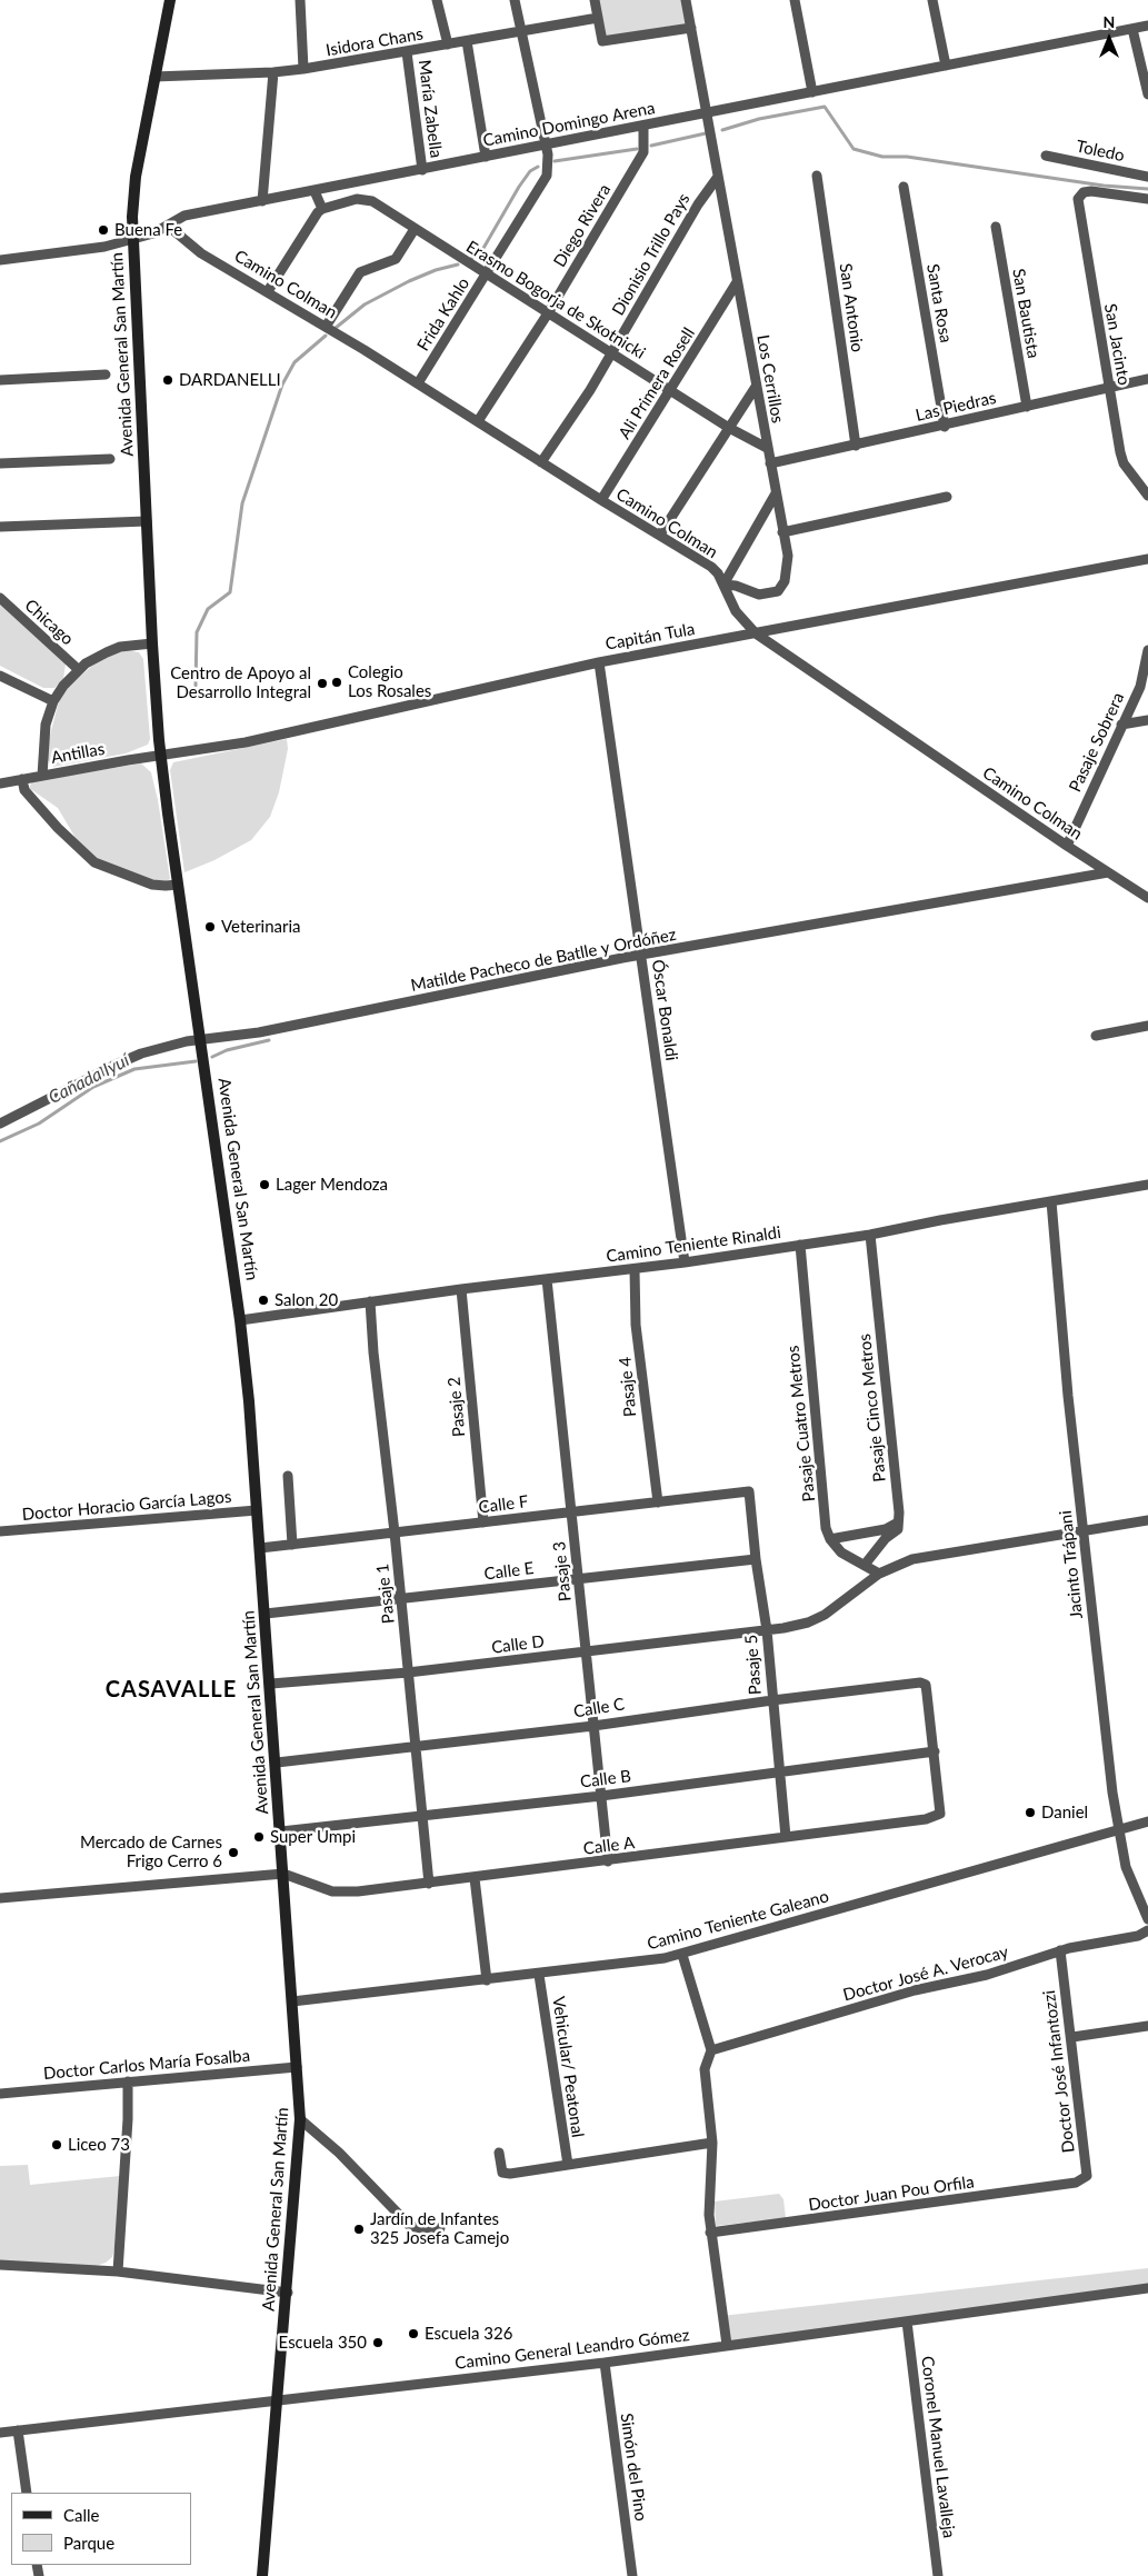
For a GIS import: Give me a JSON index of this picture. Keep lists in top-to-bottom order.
{
  "streets": {
    "main road": ["Avenida General San Martín"],
    "street": [
      "Isidora Chans",
      "María Zabella",
      "Camino Domingo Arena",
      "Toledo",
      "Diego Rivera",
      "Dionisio Trillo Pays",
      "Camino Colman",
      "Erasmo Bogorja de Skotnicki",
      "Santa Rosa",
      "San Antonio",
      "San Bautista",
      "Frida Kahlo",
      "San Jacinto",
      "Los Cerrillos",
      "Ali Primera Rosell",
      "Las Piedras",
      "Chicago",
      "Capitán Tula",
      "Pasaje Sobrera",
      "Antillas",
      "Matilde Pacheco de Batlle y Ordóñez",
      "Óscar Bonaldi",
      "Camino Teniente Rinaldi",
      "Pasaje 4",
      "Pasaje 2",
      "Pasaje Cinco Metros",
      "Pasaje Cuatro Metros",
      "Calle F",
      "Doctor Horacio García Lagos",
      "Jacinto Trápani",
      "Calle E",
      "Pasaje 3",
      "Pasaje 1",
      "Calle D",
      "Pasaje 5",
      "Calle C",
      "Calle B",
      "Calle A",
      "Camino Teniente Galeano",
      "Doctor José A. Verocay",
      "Doctor Carlos María Fosalba",
      "Vehicular/ Peatonal",
      "Doctor José Infantozzi",
      "Doctor Juan Pou Orfila",
      "Camino General Leandro Gómez",
      "Coronel Manuel Lavalleja",
      "Simón del Pino"
    ]
  },
  "crossings": [
    ["Isidora Chans", "María Zabella"],
    ["Isidora Chans", "Frida Kahlo"],
    ["Isidora Chans", "Avenida General San Martín"],
    ["María Zabella", "Camino Domingo Arena"],
    ["Camino Domingo Arena", "Diego Rivera"],
    ["Camino Domingo Arena", "Camino Colman"],
    ["Camino Domingo Arena", "Frida Kahlo"],
    ["Camino Domingo Arena", "Avenida General San Martín"],
    ["Camino Domingo Arena", "Los Cerrillos"],
    ["Diego Rivera", "Camino Colman"],
    ["Diego Rivera", "Erasmo Bogorja de Skotnicki"],
    ["Dionisio Trillo Pays", "Camino Colman"],
    ["Dionisio Trillo Pays", "Erasmo Bogorja de Skotnicki"],
    ["Dionisio Trillo Pays", "Los Cerrillos"],
    ["Camino Colman", "Frida Kahlo"],
    ["Camino Colman", "Los Cerrillos"],
    ["Camino Colman", "Ali Primera Rosell"],
    ["Camino Colman", "Capitán Tula"],
    ["Camino Colman", "Pasaje Sobrera"],
    ["Camino Colman", "Matilde Pacheco de Batlle y Ordóñez"],
    ["Erasmo Bogorja de Skotnicki", "Frida Kahlo"],
    ["Erasmo Bogorja de Skotnicki", "Los Cerrillos"],
    ["Erasmo Bogorja de Skotnicki", "Ali Primera Rosell"],
    ["Santa Rosa", "Las Piedras"],
    ["San Antonio", "Las Piedras"],
    ["San Bautista", "Las Piedras"],
    ["San Jacinto", "Las Piedras"],
    ["Avenida General San Martín", "Capitán Tula"],
    ["Avenida General San Martín", "Antillas"],
    ["Avenida General San Martín", "Matilde Pacheco de Batlle y Ordóñez"],
    ["Avenida General San Martín", "Camino Teniente Rinaldi"],
    ["Avenida General San Martín", "Calle F"],
    ["Avenida General San Martín", "Doctor Horacio García Lagos"],
    ["Avenida General San Martín", "Calle E"],
    ["Avenida General San Martín", "Calle D"],
    ["Avenida General San Martín", "Calle C"],
    ["Avenida General San Martín", "Calle B"],
    ["Avenida General San Martín", "Calle A"],
    ["Avenida General San Martín", "Camino Teniente Galeano"],
    ["Avenida General San Martín", "Doctor Carlos María Fosalba"],
    ["Avenida General San Martín", "Camino General Leandro Gómez"],
    ["Los Cerrillos", "Ali Primera Rosell"],
    ["Los Cerrillos", "Las Piedras"],
    ["Capitán Tula", "Antillas"],
    ["Capitán Tula", "Óscar Bonaldi"],
    ["Matilde Pacheco de Batlle y Ordóñez", "Óscar Bonaldi"],
    ["Óscar Bonaldi", "Camino Teniente Rinaldi"],
    ["Camino Teniente Rinaldi", "Pasaje 4"],
    ["Camino Teniente Rinaldi", "Pasaje 2"],
    ["Camino Teniente Rinaldi", "Pasaje Cinco Metros"],
    ["Camino Teniente Rinaldi", "Pasaje Cuatro Metros"],
    ["Camino Teniente Rinaldi", "Jacinto Trápani"],
    ["Camino Teniente Rinaldi", "Pasaje 3"],
    ["Camino Teniente Rinaldi", "Pasaje 1"],
    ["Pasaje 4", "Calle F"],
    ["Pasaje 2", "Calle F"],
    ["Calle F", "Pasaje 3"],
    ["Calle F", "Pasaje 1"],
    ["Calle F", "Pasaje 5"],
    ["Jacinto Trápani", "Calle D"],
    ["Jacinto Trápani", "Camino Teniente Galeano"],
    ["Calle E", "Pasaje 3"],
    ["Calle E", "Pasaje 1"],
    ["Calle E", "Pasaje 5"],
    ["Pasaje 3", "Calle D"],
    ["Pasaje 3", "Calle C"],
    ["Pasaje 3", "Calle B"],
    ["Pasaje 3", "Calle A"],
    ["Pasaje 1", "Calle D"],
    ["Pasaje 1", "Calle C"],
    ["Pasaje 1", "Calle B"],
    ["Pasaje 1", "Calle A"],
    ["Calle D", "Pasaje 5"],
    ["Pasaje 5", "Calle C"],
    ["Pasaje 5", "Calle B"],
    ["Pasaje 5", "Calle A"],
    ["Calle C", "Calle B"],
    ["Calle C", "Calle A"],
    ["Calle B", "Calle A"],
    ["Camino Teniente Galeano", "Vehicular/ Peatonal"],
    ["Doctor José A. Verocay", "Doctor José Infantozzi"],
    ["Doctor José Infantozzi", "Doctor Juan Pou Orfila"],
    ["Camino General Leandro Gómez", "Coronel Manuel Lavalleja"],
    ["Camino General Leandro Gómez", "Simón del Pino"]
  ],
  "districts": ["CASAVALLE"],
  "water": ["Cañada Iyuí"],
  "places": [
    "Buena Fe",
    "DARDANELLI",
    "Colegio Los Rosales",
    "Centro de Apoyo al Desarrollo Integral",
    "Veterinaria",
    "Lager Mendoza",
    "Salon 20",
    "Daniel",
    "Super Umpi",
    "Mercado de Carnes Frigo Cerro 6",
    "Liceo 73",
    "Jardín de Infantes 325 Josefa Camejo",
    "Escuela 326",
    "Escuela 350"
  ],
  "legend": ["Calle", "Parque"],
  "north": "top"
}
